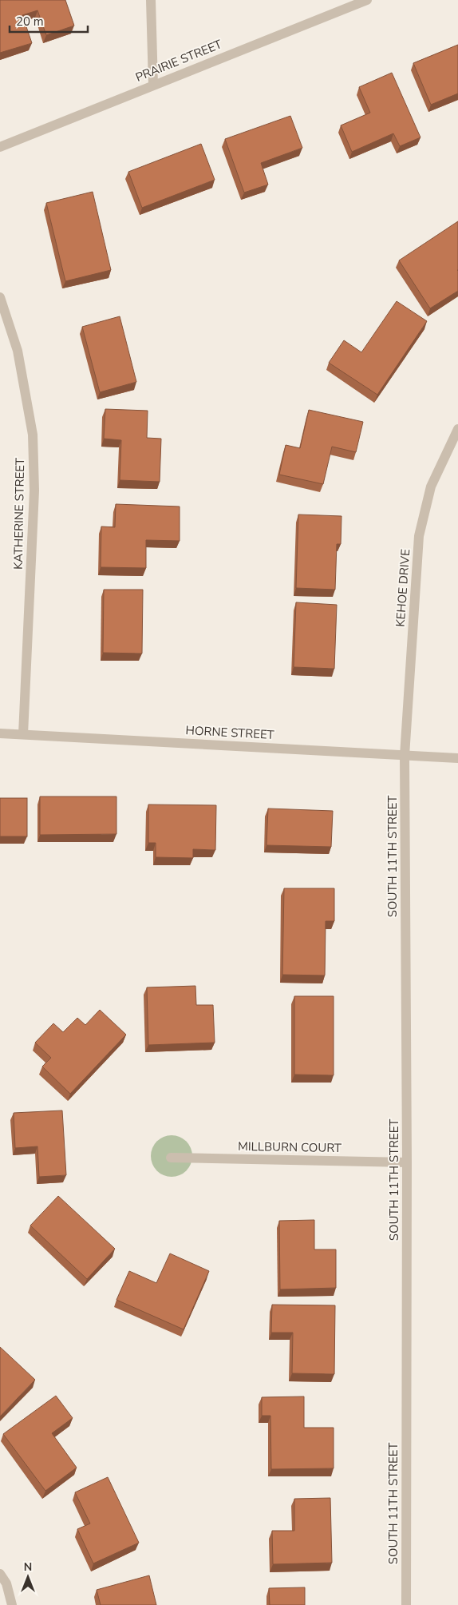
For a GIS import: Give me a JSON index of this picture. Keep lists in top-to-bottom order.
{
  "streets": {
    "street": [
      "PRAIRIE STREET",
      "KATHERINE STREET",
      "KEHOE DRIVE",
      "HORNE STREET",
      "SOUTH 11TH STREET",
      "MILLBURN COURT"
    ]
  },
  "crossings": [
    ["KATHERINE STREET", "HORNE STREET"],
    ["KEHOE DRIVE", "HORNE STREET"],
    ["KEHOE DRIVE", "SOUTH 11TH STREET"],
    ["HORNE STREET", "SOUTH 11TH STREET"],
    ["SOUTH 11TH STREET", "MILLBURN COURT"]
  ],
  "scale_bar": "20 m",
  "north": "top"
}
